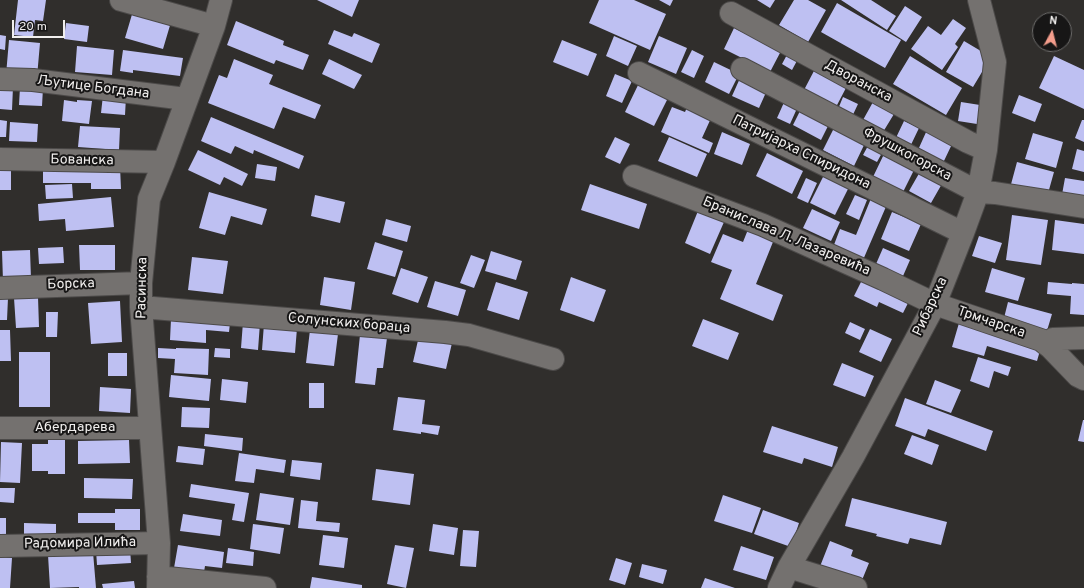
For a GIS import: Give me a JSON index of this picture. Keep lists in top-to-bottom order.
{
  "streets": {
    "street": [
      "Дворанска",
      "Љутице Богдана",
      "Патријарха Спиридона",
      "Фрушкогорска",
      "Бованска",
      "Бранислава Л. Лазаревића",
      "Борска",
      "Расинска",
      "Рибарска",
      "Трмчарска",
      "Солунских бораца",
      "Абердарева",
      "Радомира Илића"
    ]
  },
  "crossings": [
    ["Дворанска", "Рибарска"],
    ["Љутице Богдана", "Расинска"],
    ["Патријарха Спиридона", "Рибарска"],
    ["Фрушкогорска", "Рибарска"],
    ["Бованска", "Расинска"],
    ["Бранислава Л. Лазаревића", "Рибарска"],
    ["Бранислава Л. Лазаревића", "Трмчарска"],
    ["Борска", "Расинска"],
    ["Расинска", "Солунских бораца"],
    ["Расинска", "Абердарева"],
    ["Расинска", "Радомира Илића"],
    ["Рибарска", "Трмчарска"]
  ],
  "scale_bar": "20 m",
  "north": "top"
}
